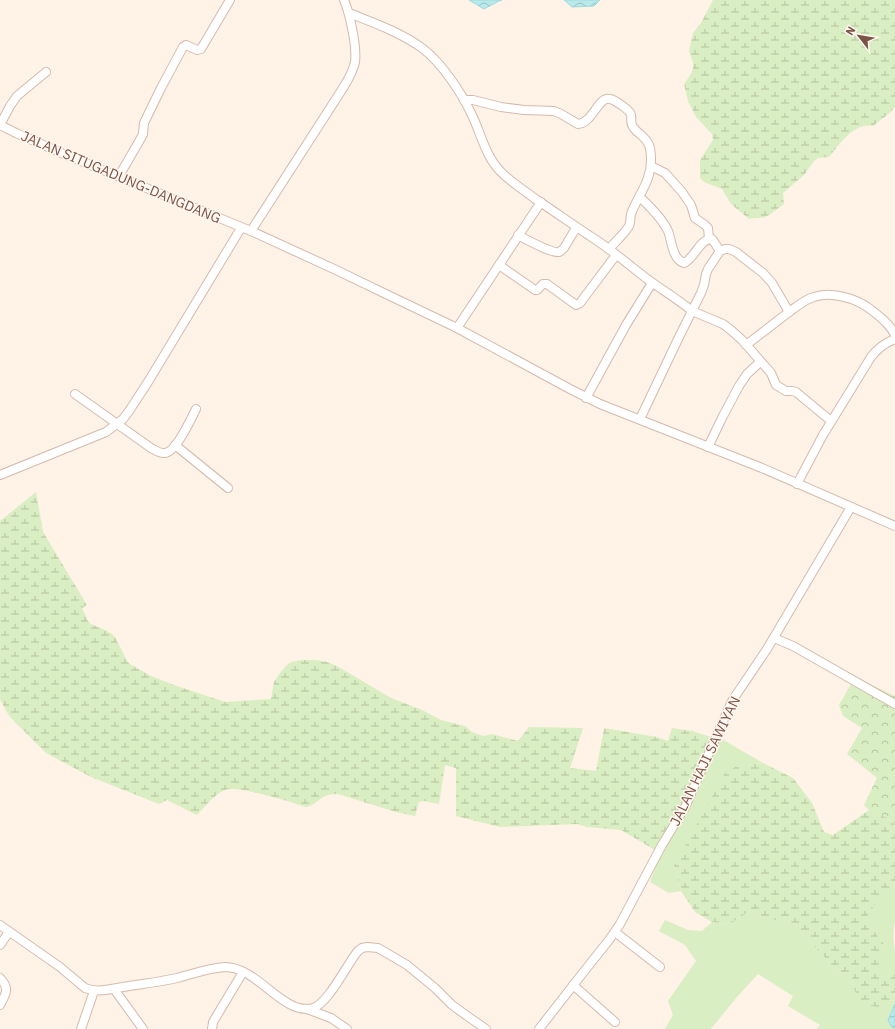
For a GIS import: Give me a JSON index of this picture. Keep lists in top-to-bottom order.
{
  "streets": {
    "street": ["JALAN SITUGADUNG-DANGDANG", "JALAN HAJI SAWIYAN"]
  },
  "crossings": [
    ["JALAN SITUGADUNG-DANGDANG", "JALAN HAJI SAWIYAN"]
  ],
  "north": "top left"
}
